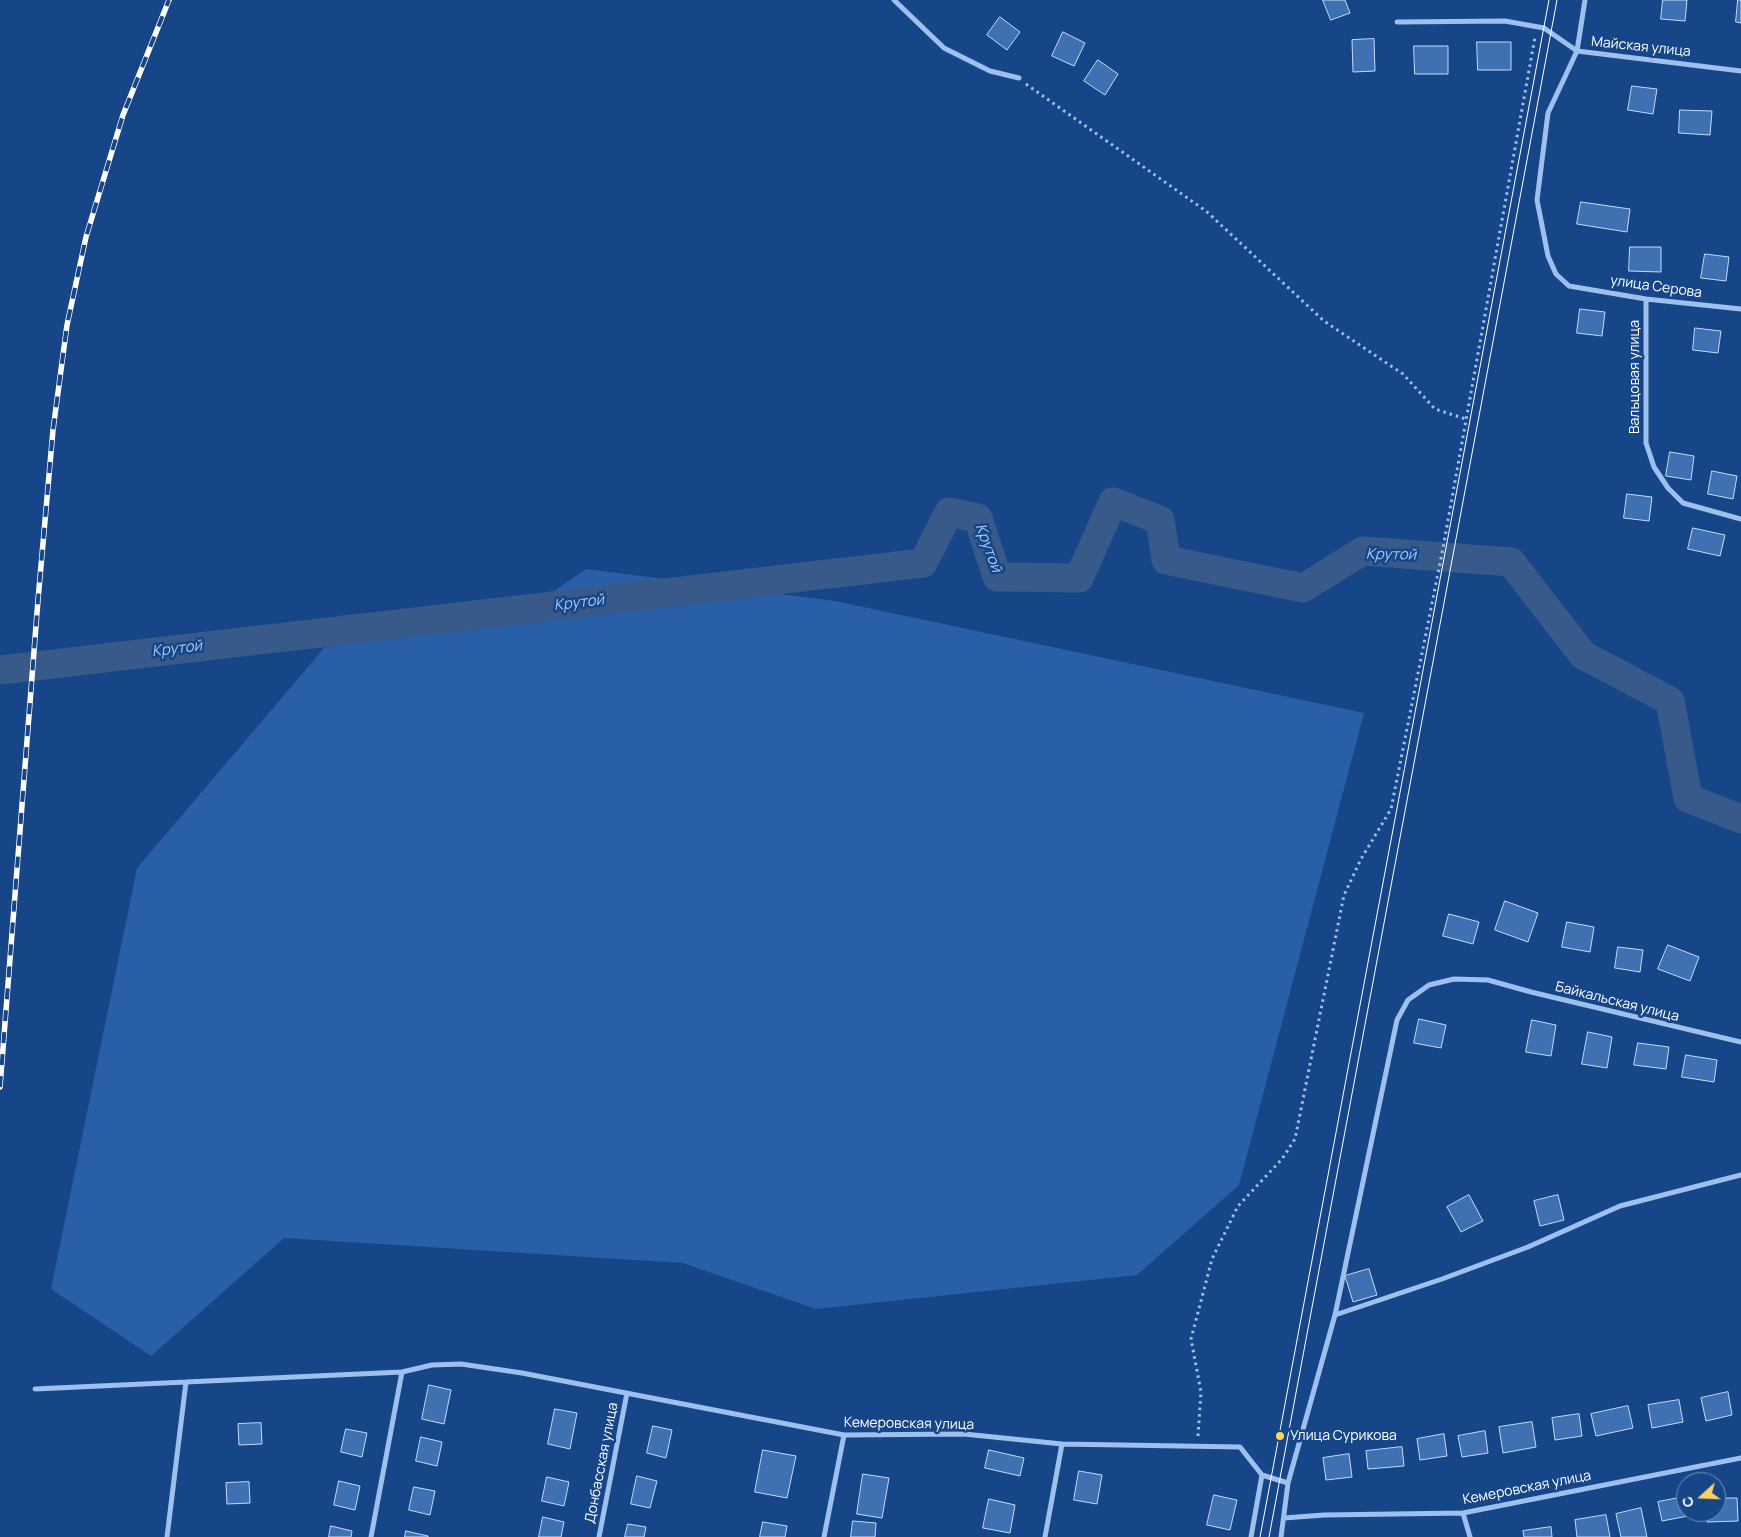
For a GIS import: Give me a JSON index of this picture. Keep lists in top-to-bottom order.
{
  "streets": {
    "street": [
      "Майская улица",
      "улица Серова",
      "Вальцовая улица",
      "Байкальская улица",
      "Кемеровская улица",
      "Донбасская улица"
    ]
  },
  "crossings": [
    ["Майская улица", "улица Серова"],
    ["улица Серова", "Вальцовая улица"],
    ["Байкальская улица", "Кемеровская улица"],
    ["Кемеровская улица", "Донбасская улица"]
  ],
  "water": ["Крутой"],
  "places": ["Улица Сурикова"],
  "north": "left"
}
